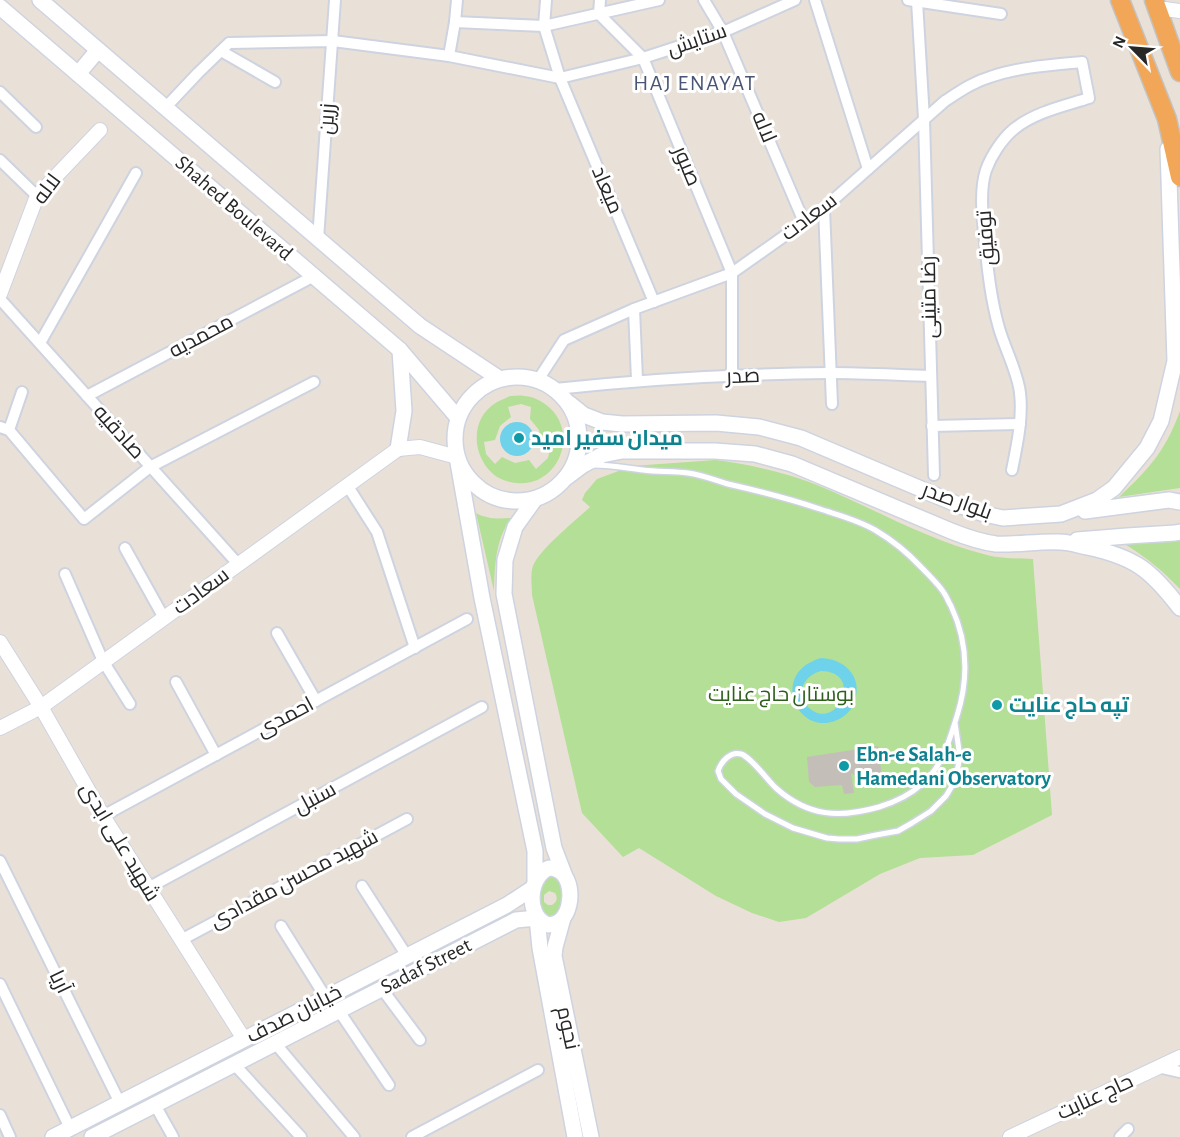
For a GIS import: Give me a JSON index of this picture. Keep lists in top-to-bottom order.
{
  "streets": {
    "main road": [
      "Shahed Boulevard",
      "بلوار صدر",
      "Sadaf Street",
      "خیابان صدف",
      "نجوم"
    ],
    "street": [
      "ستایش",
      "زرین",
      "لاله",
      "صبور",
      "میعاد",
      "سعادت",
      "توفیق",
      "رضا متینی",
      "محمدیه",
      "صدر",
      "صادقیه",
      "احمدی",
      "سنبل",
      "شهید علی ابدی",
      "شهید محسن مقدادی",
      "آریا",
      "حاج عنایت"
    ]
  },
  "crossings": [
    ["ستایش", "لاله"],
    ["ستایش", "صبور"],
    ["ستایش", "میعاد"],
    ["زرین", "Shahed Boulevard"],
    ["لاله", "سعادت"],
    ["صبور", "سعادت"],
    ["میعاد", "سعادت"],
    ["Shahed Boulevard", "سعادت"],
    ["Shahed Boulevard", "محمدیه"],
    ["Shahed Boulevard", "صدر"],
    ["Shahed Boulevard", "بلوار صدر"],
    ["سعادت", "توفیق"],
    ["سعادت", "رضا متینی"],
    ["سعادت", "صدر"],
    ["سعادت", "صادقیه"],
    ["سعادت", "بلوار صدر"],
    ["سعادت", "شهید علی ابدی"],
    ["رضا متینی", "صدر"],
    ["محمدیه", "صادقیه"],
    ["صدر", "بلوار صدر"],
    ["احمدی", "شهید علی ابدی"],
    ["سنبل", "شهید علی ابدی"],
    ["شهید علی ابدی", "شهید محسن مقدادی"],
    ["شهید علی ابدی", "خیابان صدف"],
    ["Sadaf Street", "خیابان صدف"],
    ["Sadaf Street", "نجوم"],
    ["آریا", "خیابان صدف"],
    ["خیابان صدف", "نجوم"]
  ],
  "districts": ["HAJ ENAYAT"],
  "parks": ["بوستان حاج عنایت"],
  "places": ["میدان سفیر امید", "تپه حاج عنایت", "Ebn-e Salah-e Hamedani Observatory"],
  "north": "top left"
}
